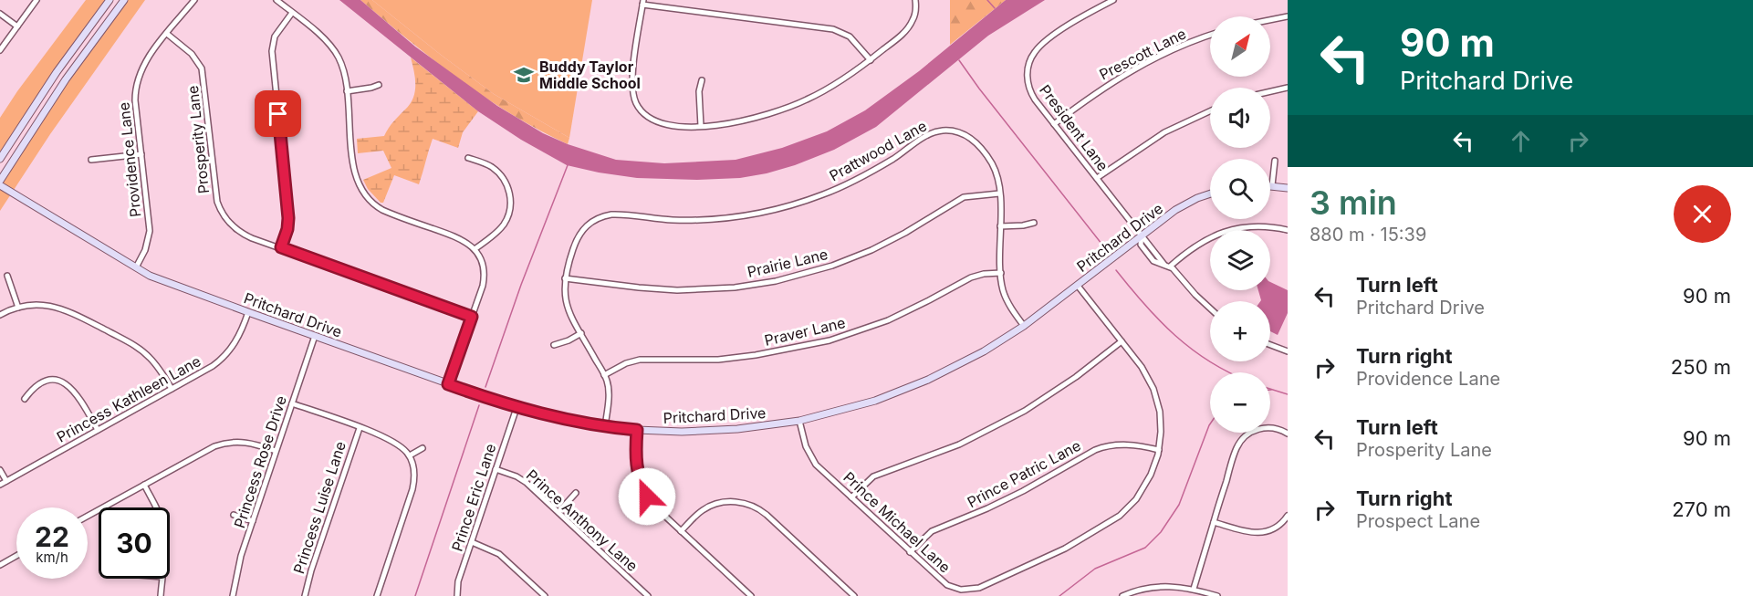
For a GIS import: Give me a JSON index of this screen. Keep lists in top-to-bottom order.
{
  "streets": {
    "street": [
      "Prescott Lane",
      "President Lane",
      "Prosperity Lane",
      "Prattwood Lane",
      "Providence Lane",
      "Pritchard Drive",
      "Prairie Lane",
      "Praver Lane",
      "Princess Kathleen Lane",
      "Princess Rose Drive",
      "Prince Patric Lane",
      "Prince Eric Lane",
      "Princess Luise Lane",
      "Prince Anthony Lane",
      "Prince Michael Lane"
    ]
  },
  "crossings": [
    ["Prescott Lane", "President Lane"],
    ["President Lane", "Pritchard Drive"],
    ["Prosperity Lane", "Providence Lane"],
    ["Prattwood Lane", "Pritchard Drive"],
    ["Prattwood Lane", "Prairie Lane"],
    ["Prattwood Lane", "Praver Lane"],
    ["Providence Lane", "Pritchard Drive"],
    ["Pritchard Drive", "Princess Kathleen Lane"],
    ["Pritchard Drive", "Princess Rose Drive"],
    ["Pritchard Drive", "Prince Eric Lane"],
    ["Pritchard Drive", "Prince Michael Lane"],
    ["Prince Patric Lane", "Prince Michael Lane"],
    ["Prince Eric Lane", "Prince Anthony Lane"]
  ],
  "places": {
    "school or university": ["Buddy Taylor Middle School"]
  },
  "north": "top right",
  "page": {
    "turn": ["90 m", "Pritchard Drive"],
    "map_buttons": ["+", "−"],
    "heading": ["3 min", "880 m · 15:39"],
    "list": [
      {
        "name": "Turn left",
        "note": "Pritchard Drive",
        "value": "90 m"
      },
      {
        "name": "Turn right",
        "note": "Providence Lane",
        "value": "250 m"
      },
      {
        "name": "Turn left",
        "note": "Prosperity Lane",
        "value": "90 m"
      },
      {
        "name": "Turn right",
        "note": "Prospect Lane",
        "value": "270 m"
      }
    ],
    "speed": "22 km/h",
    "limit": "30"
  }
}
